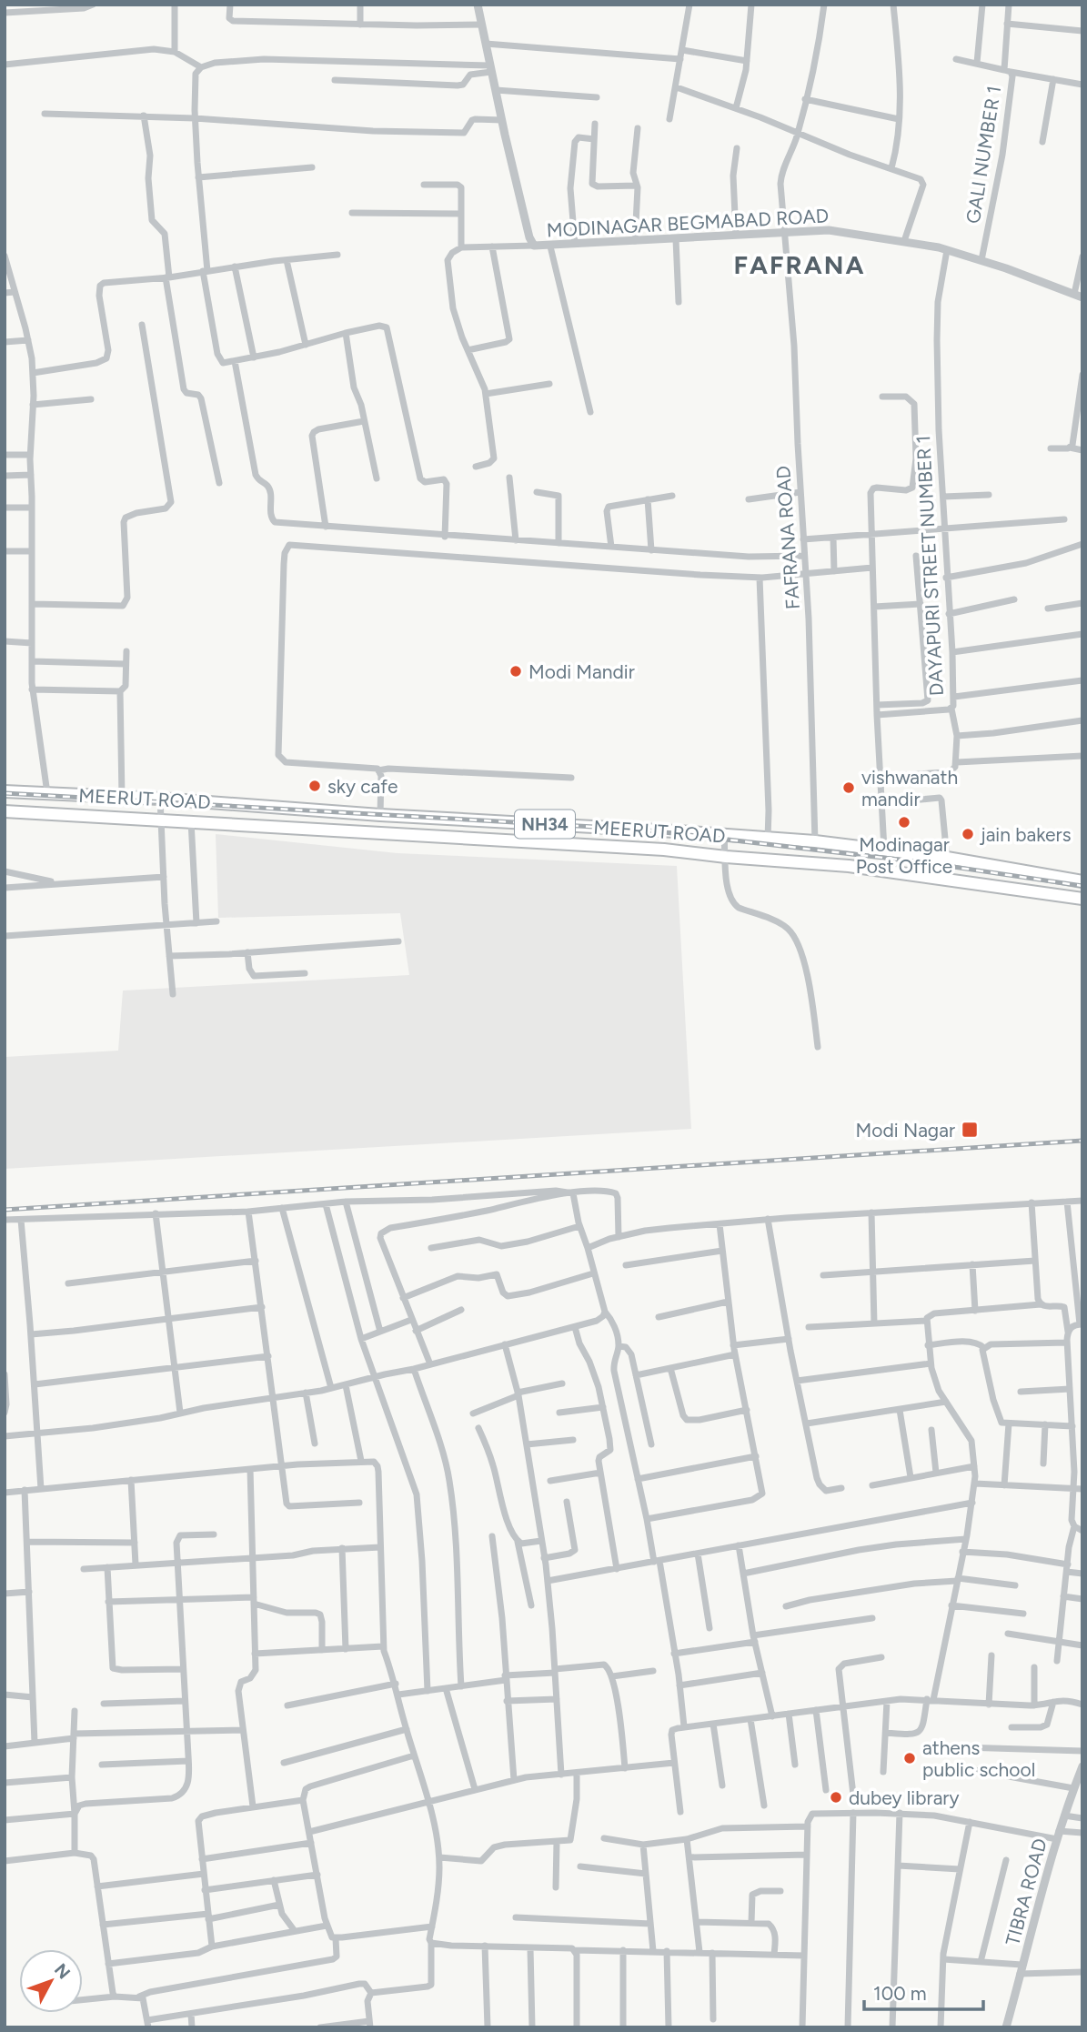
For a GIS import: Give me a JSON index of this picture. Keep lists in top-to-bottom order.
{
  "streets": {
    "highway": ["MEERUT ROAD", "NH34"],
    "street": [
      "GALI NUMBER 1",
      "MODINAGAR BEGMABAD ROAD",
      "FAFRANA ROAD",
      "DAYAPURI STREET NUMBER 1",
      "TIBRA ROAD"
    ]
  },
  "crossings": [
    ["GALI NUMBER 1", "MODINAGAR BEGMABAD ROAD"],
    ["MODINAGAR BEGMABAD ROAD", "FAFRANA ROAD"],
    ["MODINAGAR BEGMABAD ROAD", "DAYAPURI STREET NUMBER 1"],
    ["FAFRANA ROAD", "MEERUT ROAD"]
  ],
  "districts": ["FAFRANA"],
  "places": {
    "other": [
      "Modi Mandir",
      "sky cafe",
      "vishwanath mandir",
      "Modinagar Post Office",
      "jain bakers",
      "athens public school",
      "dubey library"
    ],
    "transit": ["Modi Nagar"]
  },
  "scale_bar": "100 m",
  "north": "top right"
}
